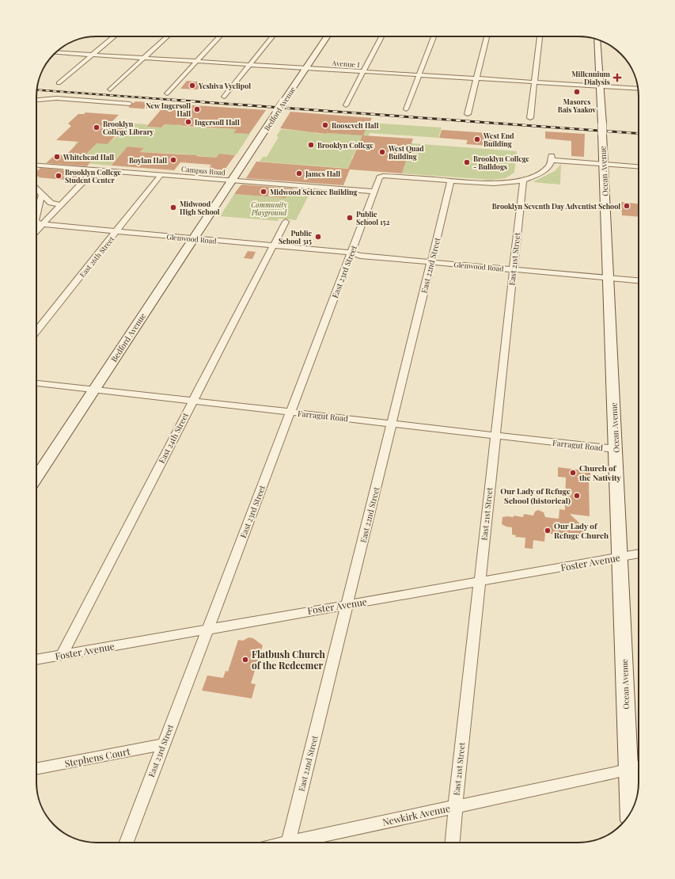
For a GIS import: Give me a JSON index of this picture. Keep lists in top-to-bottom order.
{
  "streets": {
    "main road": ["Bedford Avenue", "Ocean Avenue"],
    "street": [
      "Avenue I",
      "Campus Road",
      "Glenwood Road",
      "East 26th Street",
      "East 21st Street",
      "East 22nd Street",
      "East 23rd Street",
      "Farragut Road",
      "East 24th Street",
      "Foster Avenue",
      "Stephens Court",
      "Newkirk Avenue"
    ]
  },
  "crossings": [
    ["Avenue I", "Bedford Avenue"],
    ["Avenue I", "Ocean Avenue"],
    ["Bedford Avenue", "Campus Road"],
    ["Bedford Avenue", "Glenwood Road"],
    ["Bedford Avenue", "Farragut Road"],
    ["Campus Road", "East 26th Street"],
    ["Campus Road", "East 23rd Street"],
    ["Ocean Avenue", "Glenwood Road"],
    ["Ocean Avenue", "Farragut Road"],
    ["Ocean Avenue", "Foster Avenue"],
    ["Ocean Avenue", "Newkirk Avenue"],
    ["Glenwood Road", "East 26th Street"],
    ["Glenwood Road", "East 21st Street"],
    ["Glenwood Road", "East 22nd Street"],
    ["Glenwood Road", "East 23rd Street"],
    ["Glenwood Road", "East 24th Street"],
    ["East 21st Street", "Farragut Road"],
    ["East 21st Street", "Foster Avenue"],
    ["East 21st Street", "Newkirk Avenue"],
    ["East 22nd Street", "East 23rd Street"],
    ["East 22nd Street", "Farragut Road"],
    ["East 22nd Street", "Foster Avenue"],
    ["East 23rd Street", "Farragut Road"],
    ["East 23rd Street", "Foster Avenue"],
    ["East 23rd Street", "Stephens Court"],
    ["Farragut Road", "East 24th Street"],
    ["East 24th Street", "Foster Avenue"]
  ],
  "parks": ["Community Playground"],
  "places": {
    "health": ["Millennium Dialysis"],
    "other": [
      "Yeshiva Vyelipol",
      "Masores Bais Yaakov",
      "New Ingersoll Hall",
      "Ingersoll Hall",
      "Roosevelt Hall",
      "Brooklyn College Library",
      "West End Building",
      "Brooklyn College",
      "West Quad Building",
      "Whitehead Hall",
      "Boylan Hall",
      "Brooklyn College - Bulldogs",
      "James Hall",
      "Brooklyn College Student Center",
      "Midwood Science Building",
      "Brooklyn Seventh Day Adventist School",
      "Midwood High School",
      "Public School 152",
      "Public School 315",
      "Church of the Nativity",
      "Our Lady of Refuge School (historical)",
      "Our Lady of Refuge Church",
      "Flatbush Church of the Redeemer"
    ]
  }
}
